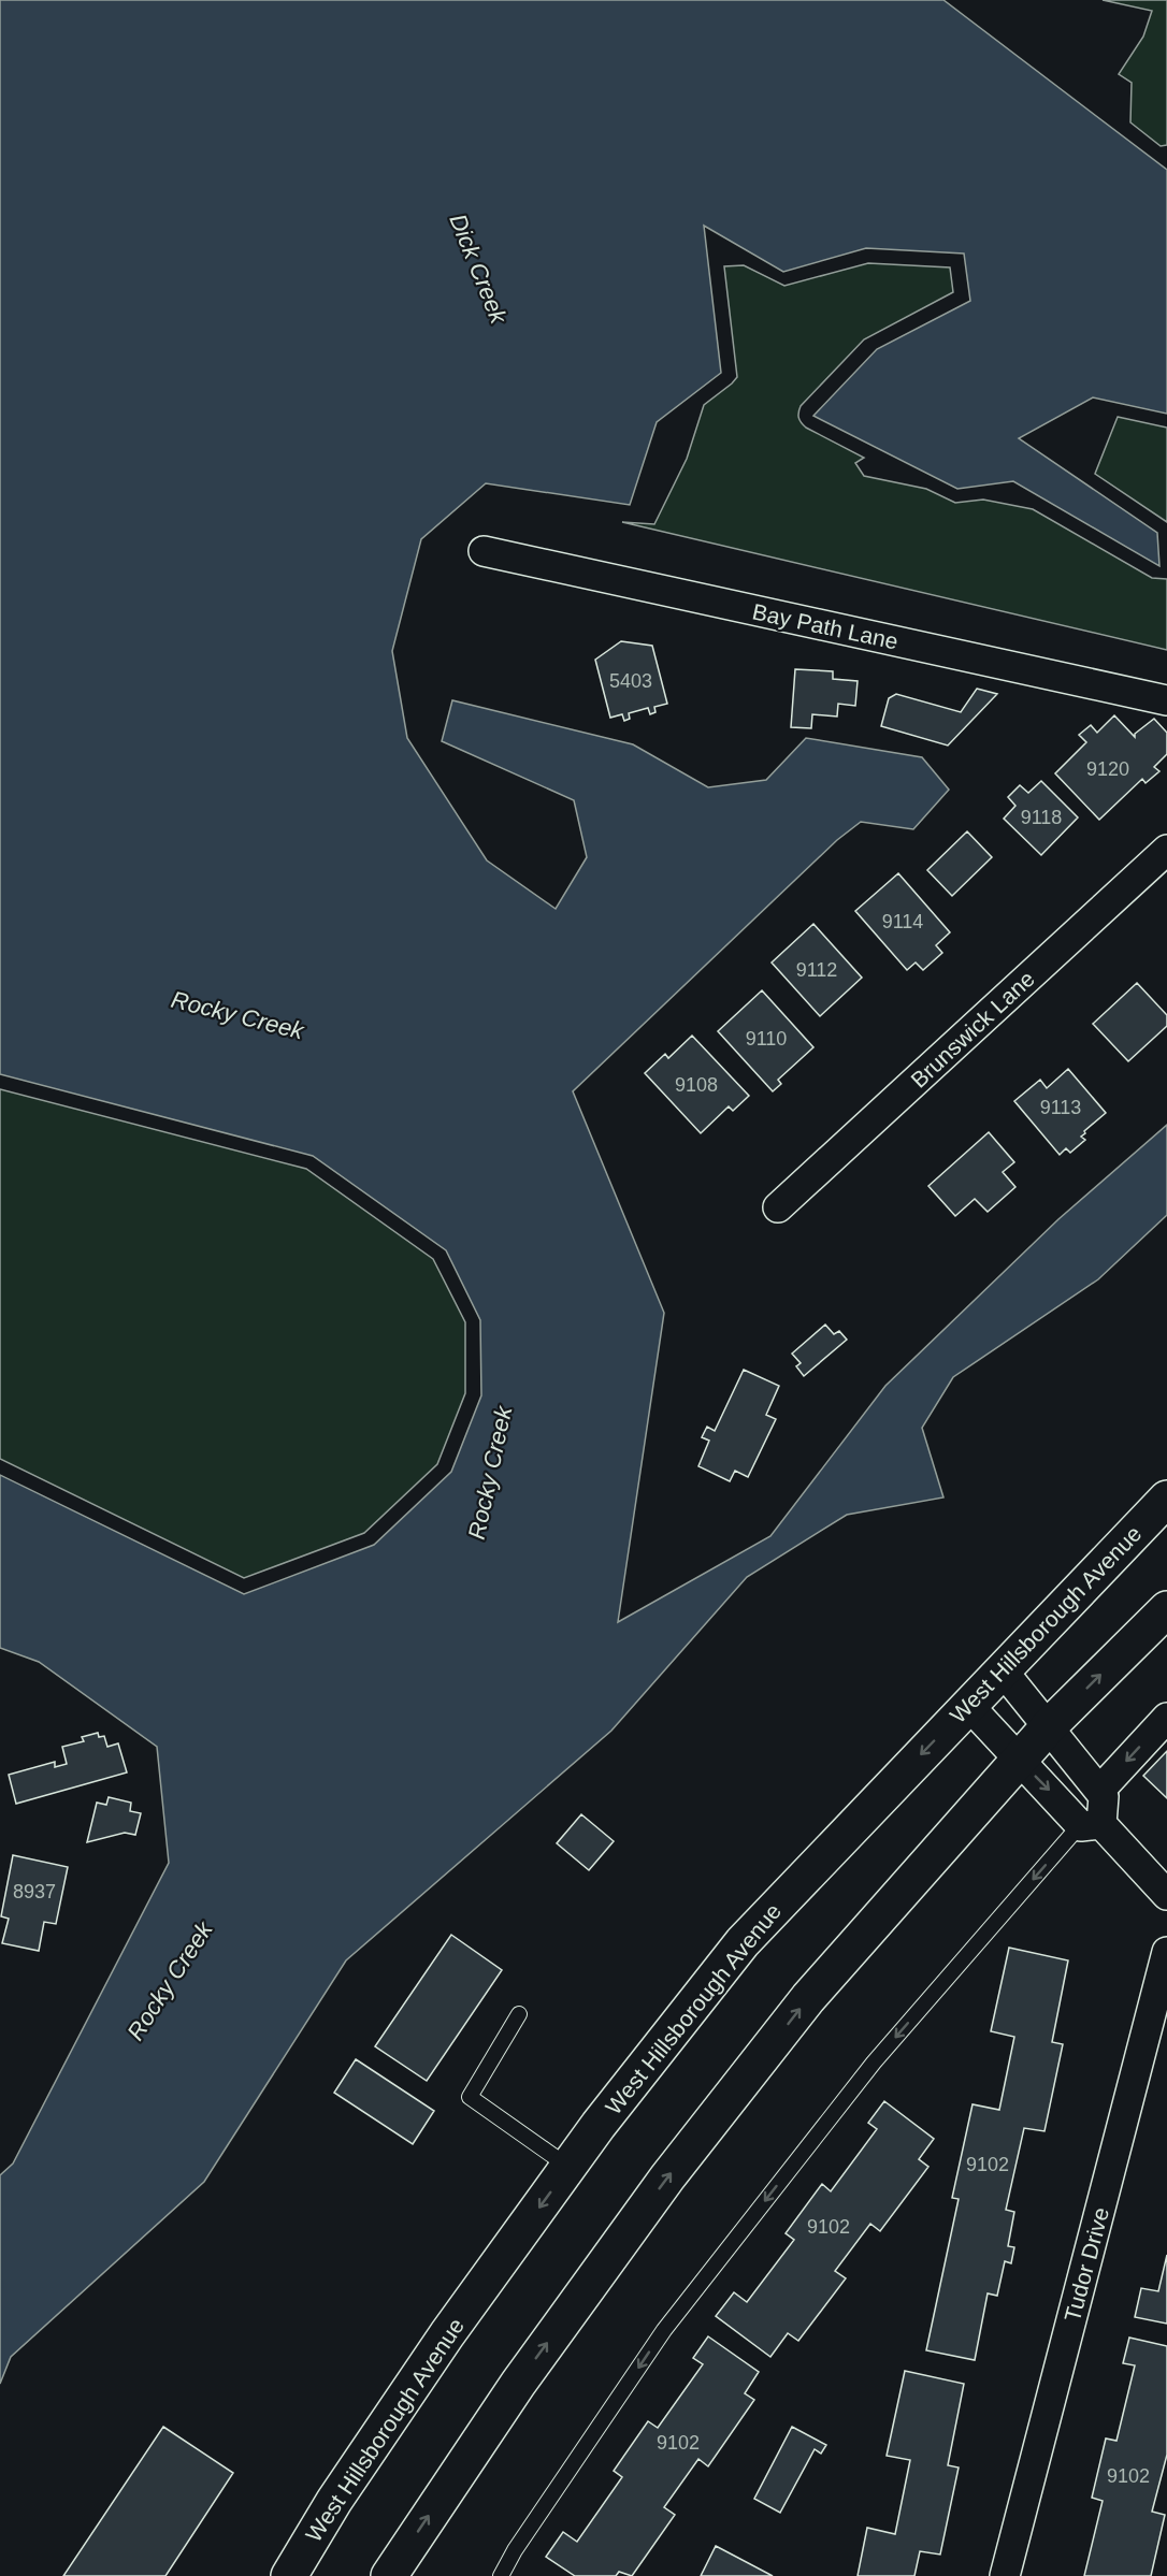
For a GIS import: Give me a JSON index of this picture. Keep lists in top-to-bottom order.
{
  "streets": {
    "main road": ["West Hillsborough Avenue"],
    "street": ["Bay Path Lane", "Brunswick Lane", "Tudor Drive"]
  },
  "water": ["Dick Creek", "Rocky Creek"],
  "house_numbers": [
    "5403",
    "9120",
    "9118",
    "9114",
    "9112",
    "9110",
    "9108",
    "9113",
    "8937",
    "9102",
    "9102",
    "9102",
    "9102"
  ]
}
